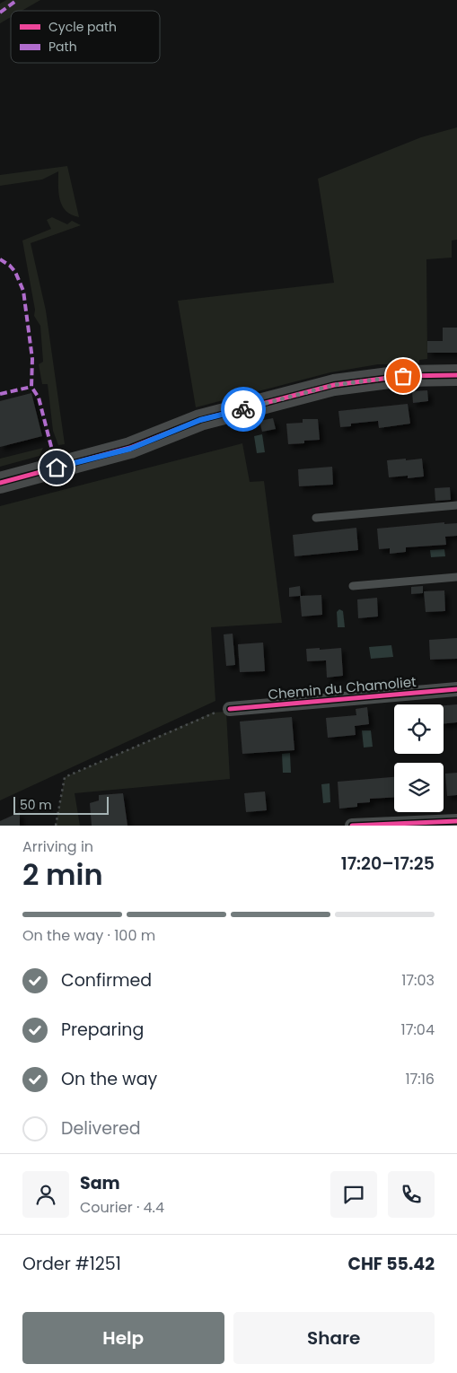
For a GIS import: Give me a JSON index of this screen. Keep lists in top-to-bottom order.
{
  "streets": {
    "street": ["Chemin du Chamoliet"]
  },
  "legend": ["Cycle path", "Path"],
  "scale_bar": "50 m",
  "page": {
    "scale": "50 m",
    "heading": ["2 min", "Arriving in", "17:20–17:25"],
    "panel": [
      "Sam",
      "Courier · 4.4",
      "Order #1251",
      "CHF 55.42"
    ],
    "bar": "On the way · 100 m",
    "list": [
      ["Confirmed", "17:03"],
      ["Preparing", "17:04"],
      ["On the way", "17:16"],
      "Delivered"
    ],
    "buttons": ["Help", "Share"]
  }
}
